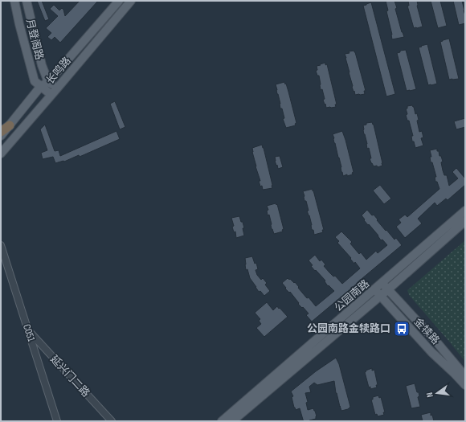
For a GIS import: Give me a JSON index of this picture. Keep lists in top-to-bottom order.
{
  "streets": {
    "main road": [
      "月登阁路",
      "长鸣路",
      "公园南路",
      "金犊路"
    ],
    "street": ["C051", "延兴门二路"]
  },
  "crossings": [
    ["月登阁路", "长鸣路"],
    ["公园南路", "金犊路"],
    ["C051", "延兴门二路"]
  ],
  "places": {
    "bus stop": ["公园南路金犊路口"]
  },
  "north": "left"
}
